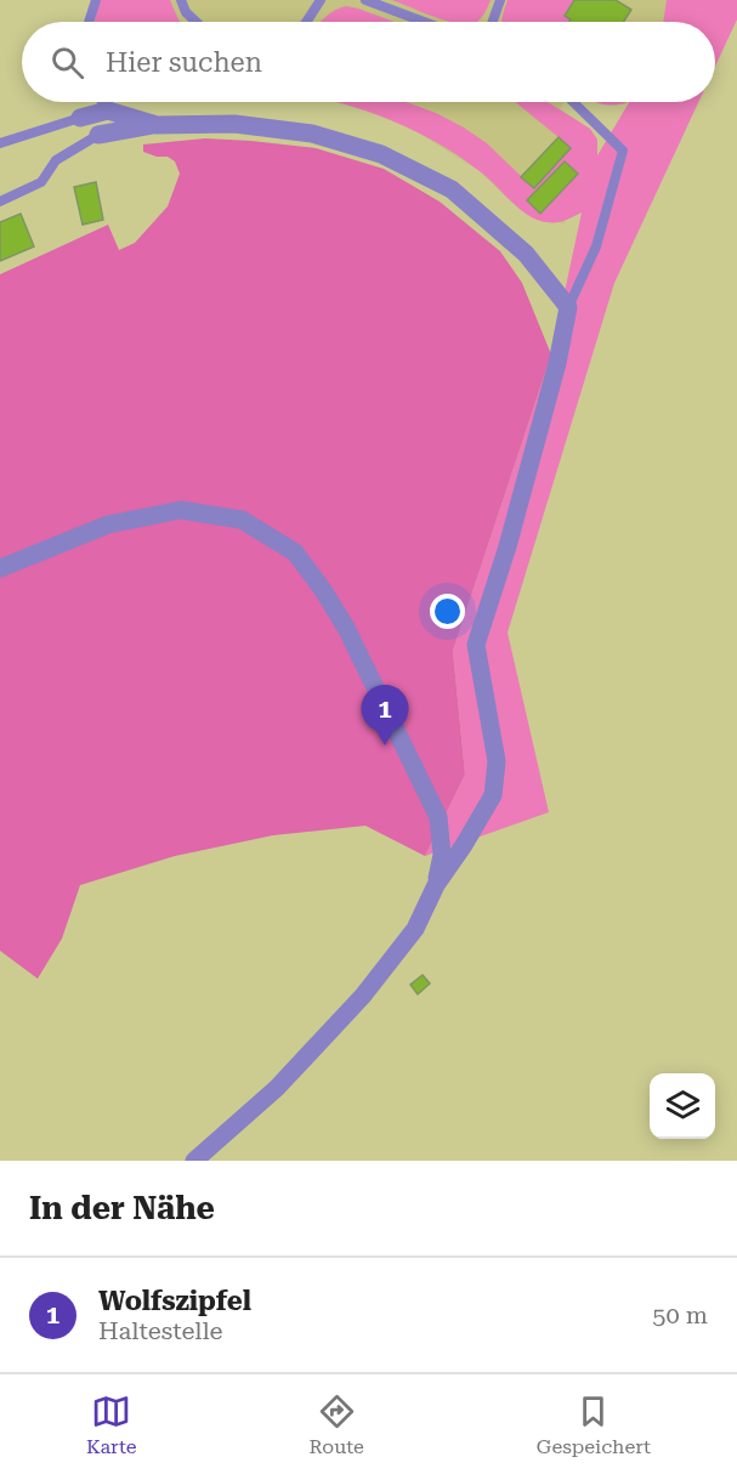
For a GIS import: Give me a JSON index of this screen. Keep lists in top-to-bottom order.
{
  "page": {
    "search": "Hier suchen",
    "pins": "1",
    "heading": "In der Nähe",
    "list": [
      {
        "mark": "1",
        "name": "Wolfszipfel",
        "note": "Haltestelle",
        "value": "50 m"
      }
    ],
    "nav": ["Karte", "Route", "Gespeichert"]
  }
}
